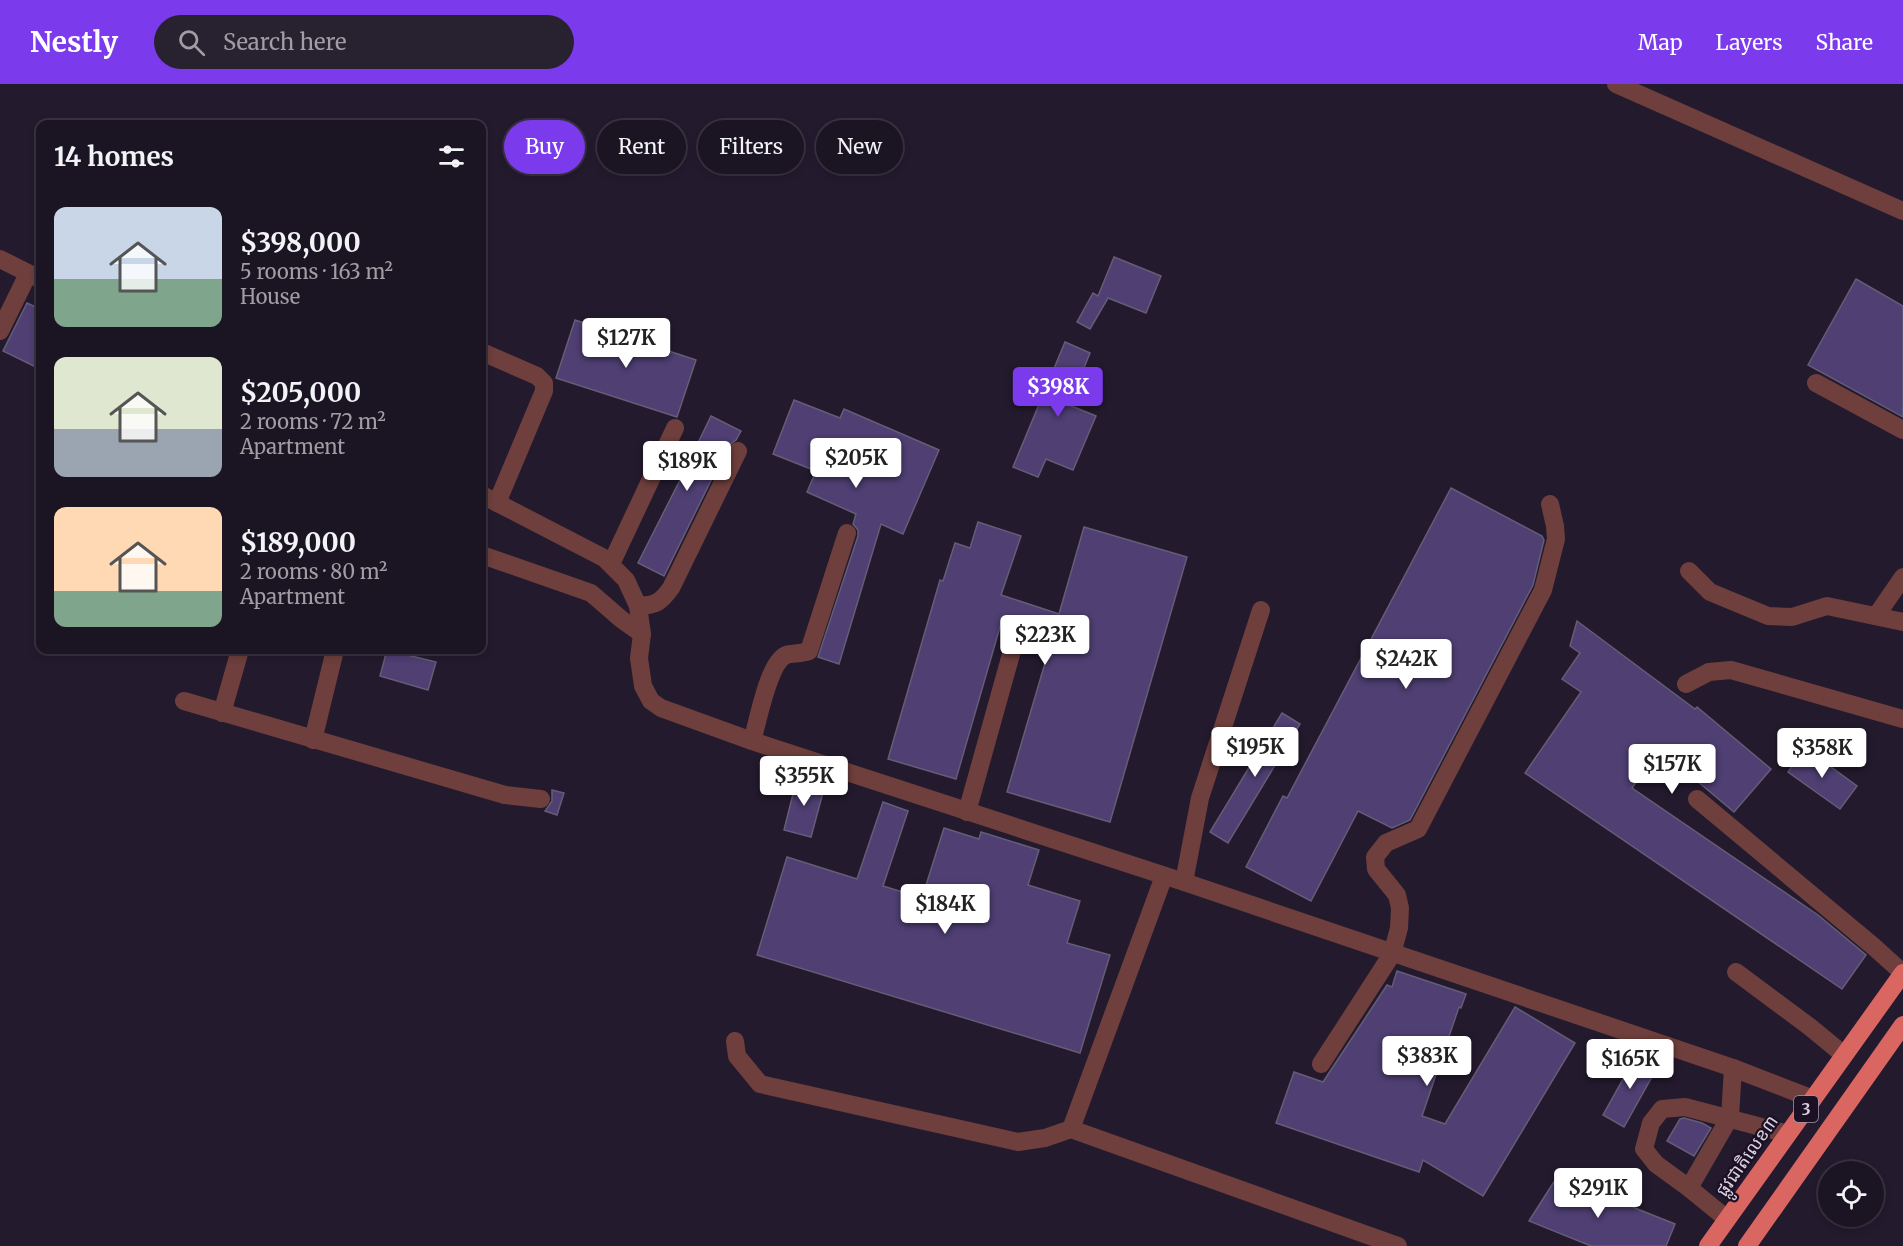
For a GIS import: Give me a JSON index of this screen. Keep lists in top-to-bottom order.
{
  "streets": {
    "highway": ["3", "ផ្លូវជាតិលេខ៣"]
  },
  "page": {
    "header": "Nestly",
    "search": "Search here",
    "nav": ["Map", "Layers", "Share"],
    "chip": [
      "Buy",
      "Rent",
      "Filters",
      "New"
    ],
    "heading": "14 homes",
    "list": [
      {
        "name": "$398,000",
        "note": "5 rooms · 163 m² · House"
      },
      {
        "name": "$205,000",
        "note": "2 rooms · 72 m² · Apartment"
      },
      {
        "name": "$189,000",
        "note": "2 rooms · 80 m² · Apartment"
      }
    ],
    "price": [
      "$127K",
      "$398K",
      "$205K",
      "$189K",
      "$223K",
      "$242K",
      "$195K",
      "$358K",
      "$157K",
      "$355K",
      "$184K",
      "$383K",
      "$165K",
      "$291K"
    ]
  }
}
